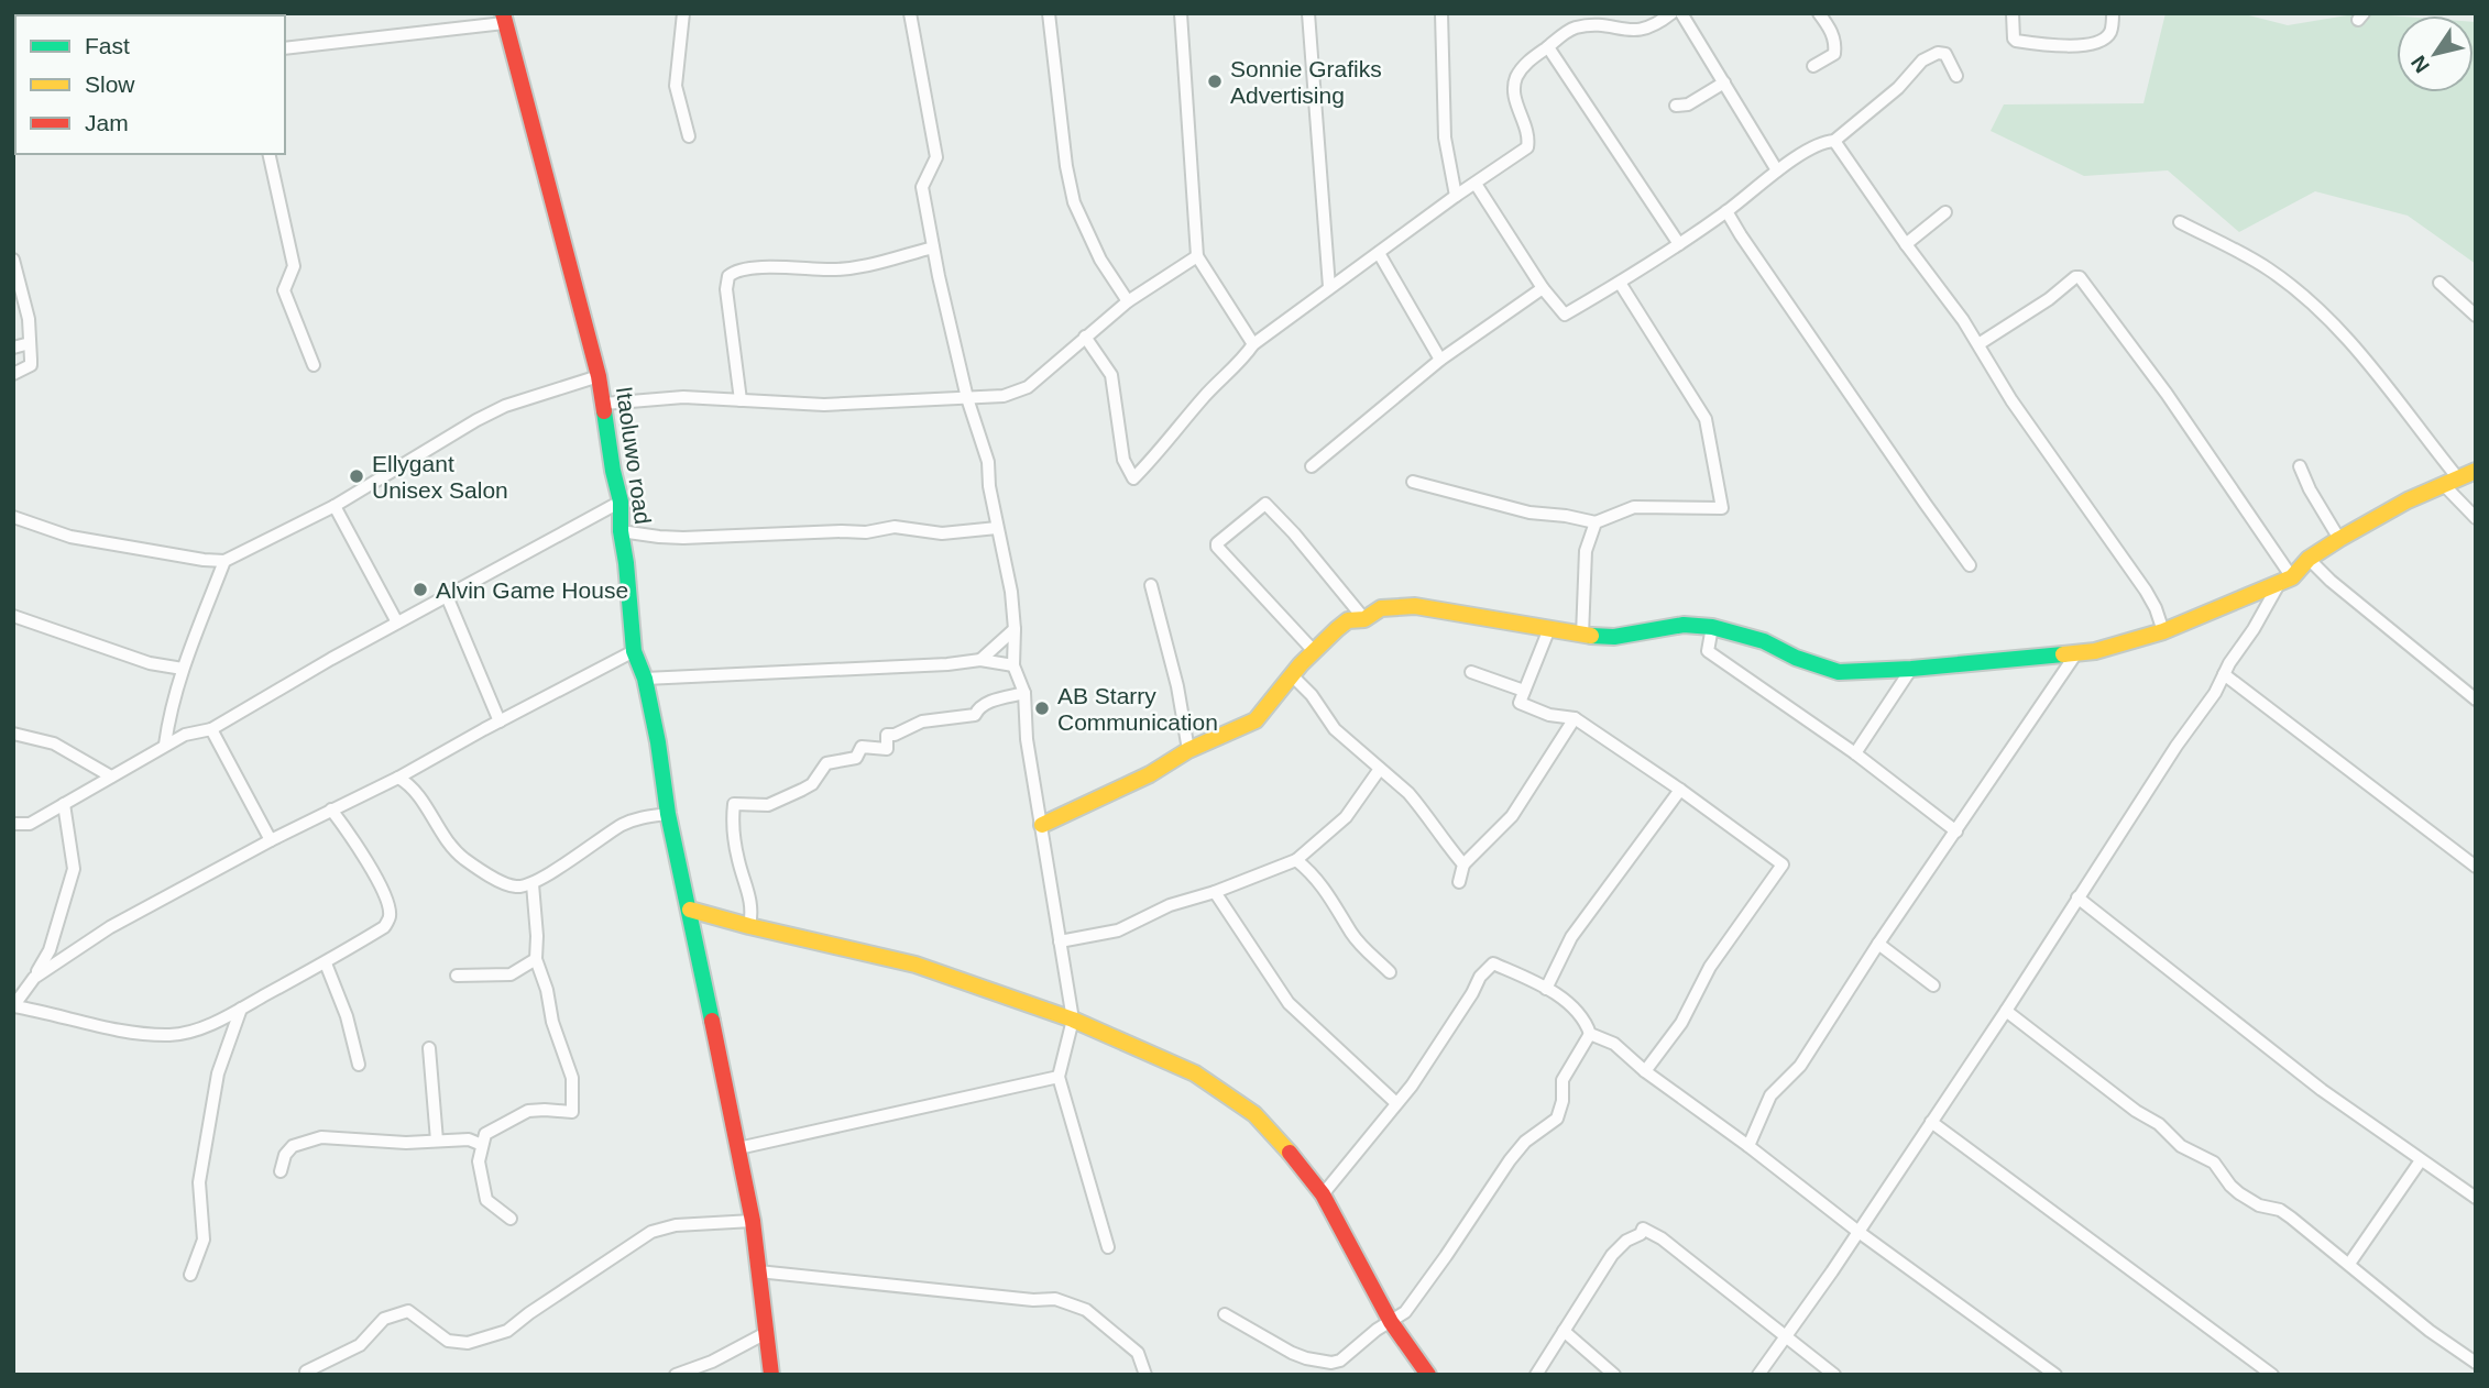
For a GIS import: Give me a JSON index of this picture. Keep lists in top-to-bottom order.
{
  "streets": {
    "street": ["Itaoluwo road"]
  },
  "places": [
    "Sonnie Grafiks Advertising",
    "Ellygant Unisex Salon",
    "Alvin Game House",
    "AB Starry Communication"
  ],
  "legend": ["Fast", "Slow", "Jam"],
  "north": "bottom left"
}
